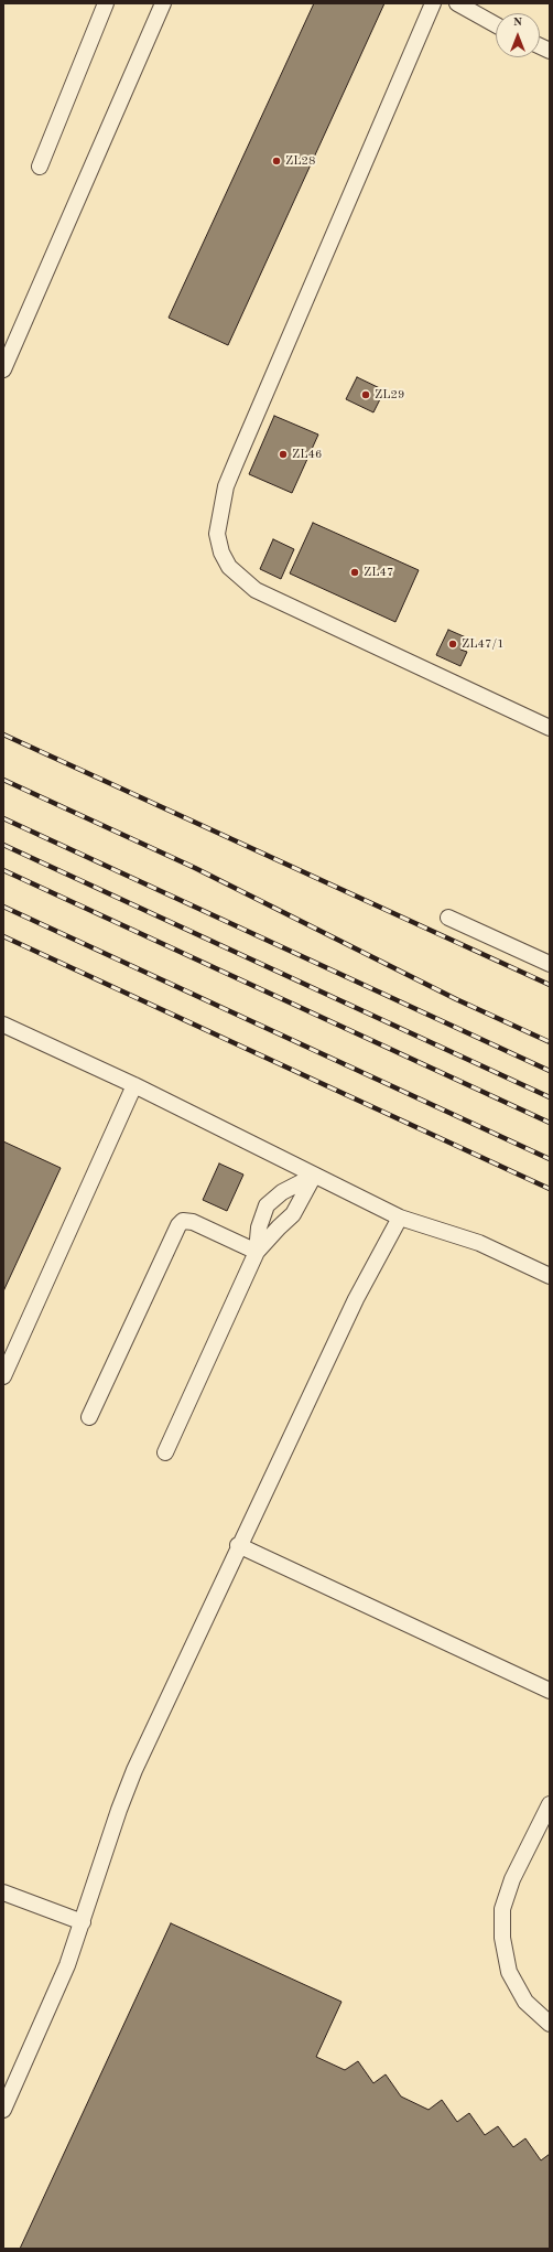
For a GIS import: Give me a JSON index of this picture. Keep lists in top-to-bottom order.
{
  "places": [
    "ZL28",
    "ZL29",
    "ZL46",
    "ZL47",
    "ZL47/1"
  ],
  "north": "top"
}
